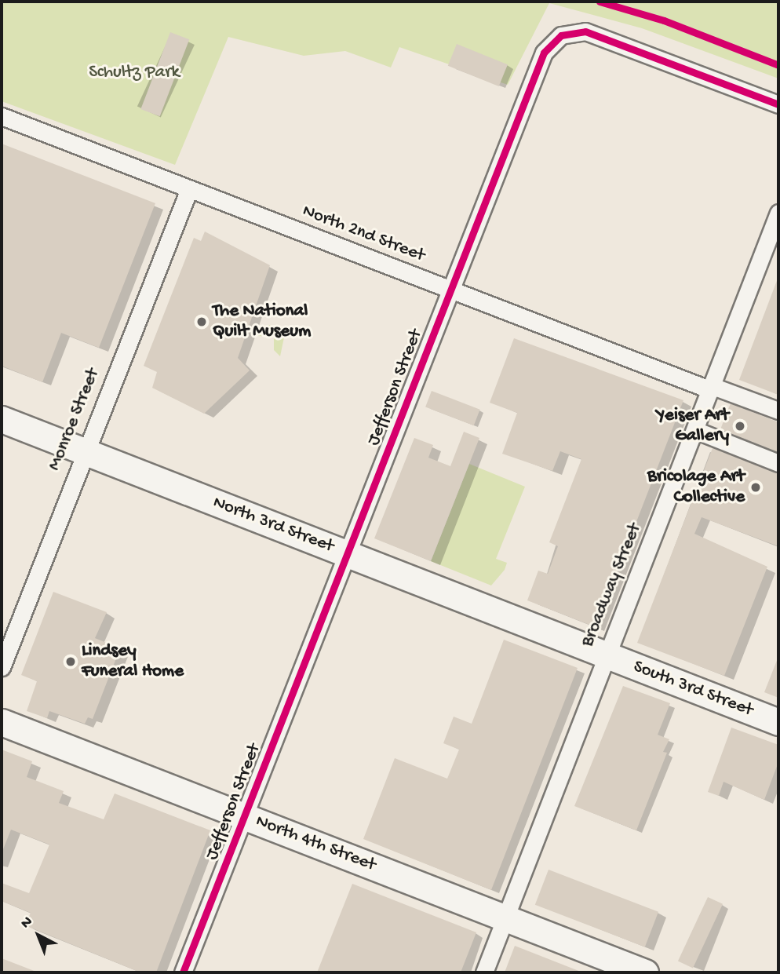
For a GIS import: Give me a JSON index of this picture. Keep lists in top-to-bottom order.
{
  "streets": {
    "main road": ["North 3rd Street", "South 3rd Street", "North 4th Street"],
    "street": [
      "North 2nd Street",
      "Jefferson Street",
      "Monroe Street",
      "Broadway Street"
    ]
  },
  "crossings": [
    ["North 2nd Street", "Jefferson Street"],
    ["North 2nd Street", "Monroe Street"],
    ["North 2nd Street", "Broadway Street"],
    ["Jefferson Street", "North 3rd Street"],
    ["Jefferson Street", "North 4th Street"],
    ["Monroe Street", "North 3rd Street"],
    ["North 3rd Street", "Broadway Street"],
    ["North 3rd Street", "South 3rd Street"],
    ["Broadway Street", "South 3rd Street"],
    ["Broadway Street", "North 4th Street"]
  ],
  "parks": ["Schultz Park"],
  "places": [
    "The National Quilt Museum",
    "Yeiser Art Gallery",
    "Bricolage Art Collective",
    "Lindsey Funeral Home"
  ],
  "north": "top left"
}
